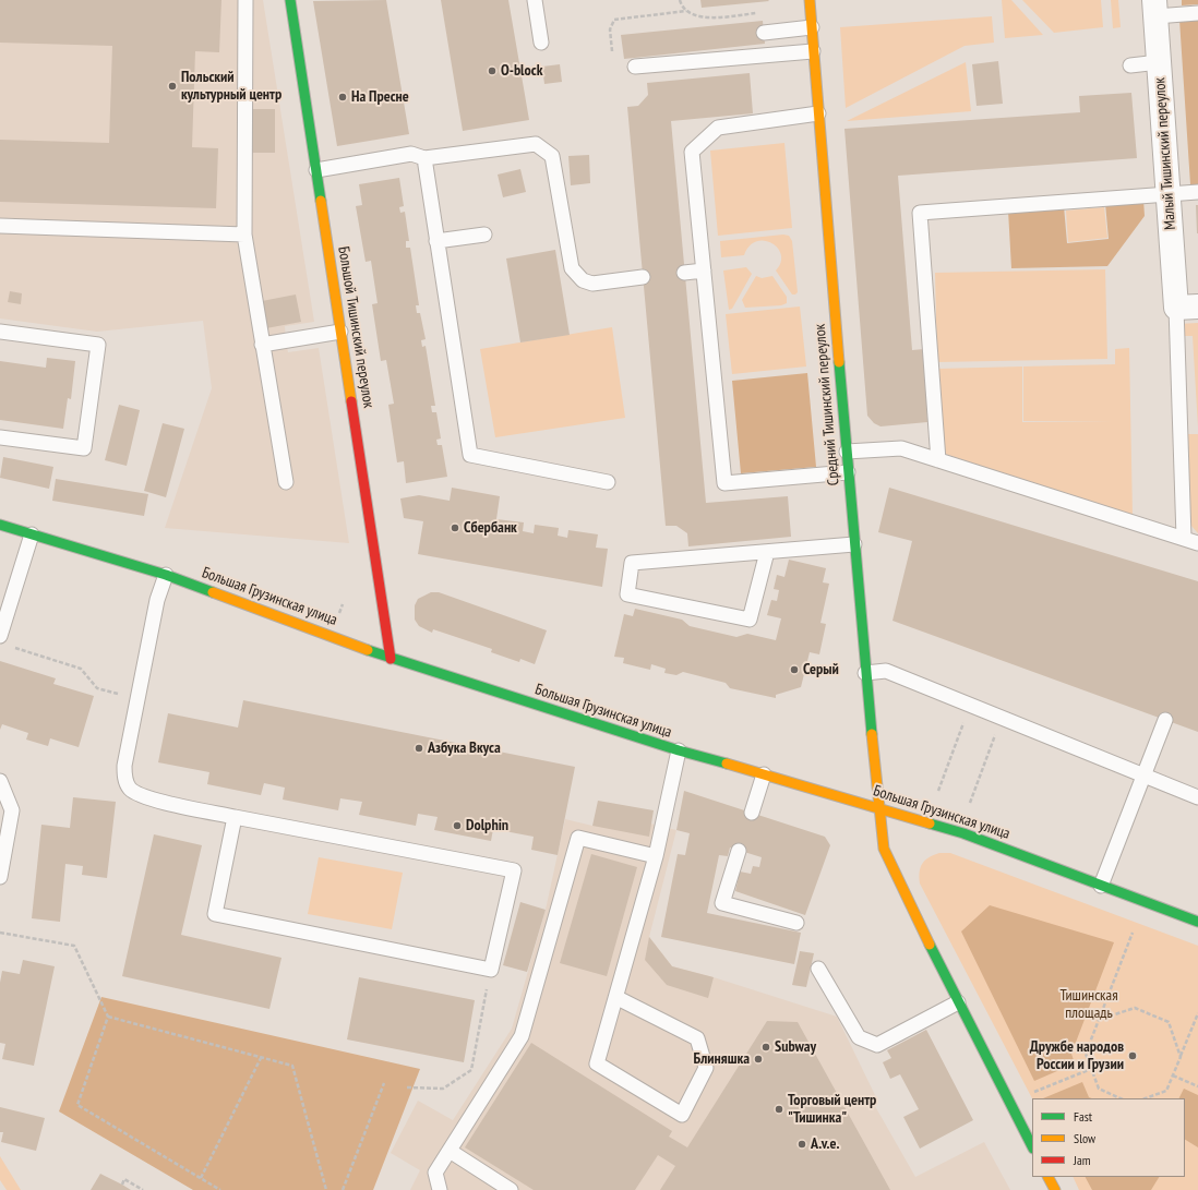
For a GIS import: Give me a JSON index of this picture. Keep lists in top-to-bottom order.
{
  "streets": {
    "street": [
      "Малый Тишинский переулок",
      "Большой Тишинский переулок",
      "Средний Тишинский переулок",
      "Большая Грузинская улица"
    ]
  },
  "crossings": [
    ["Большой Тишинский переулок", "Большая Грузинская улица"],
    ["Средний Тишинский переулок", "Большая Грузинская улица"]
  ],
  "parks": ["Тишинская площадь"],
  "places": [
    "O-block",
    "Польский культурный центр",
    "На Пресне",
    "Сбербанк",
    "Серый",
    "Азбука Вкуса",
    "Dolphin",
    "Subway",
    "Дружбе народов России и Грузии",
    "Блиняшка",
    "Торговый центр \"Тишинка\"",
    "A.v.e."
  ],
  "legend": ["Fast", "Slow", "Jam"]
}
